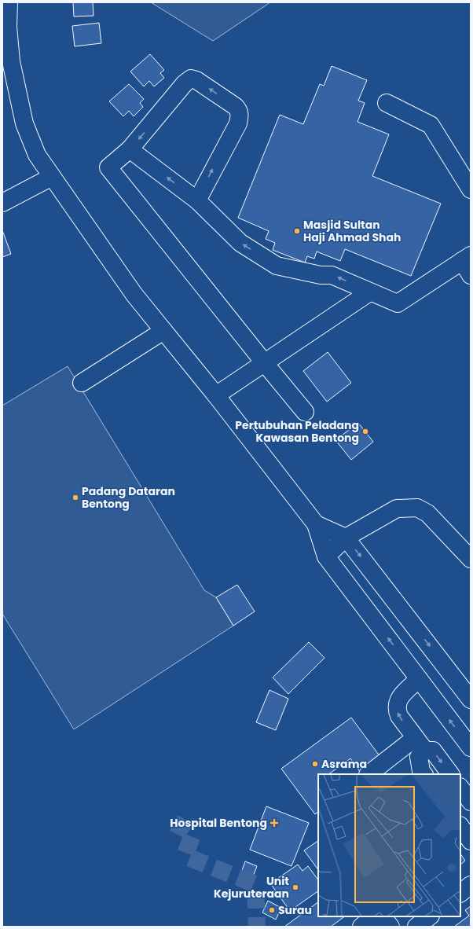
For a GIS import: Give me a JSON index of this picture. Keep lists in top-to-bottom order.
{
  "places": {
    "other": [
      "Masjid Sultan Haji Ahmad Shah",
      "Pertubuhan Peladang Kawasan Bentong",
      "Padang Dataran Bentong",
      "Asrama",
      "Unit Kejuruteraan",
      "Surau"
    ],
    "health": ["Hospital Bentong"]
  }
}
